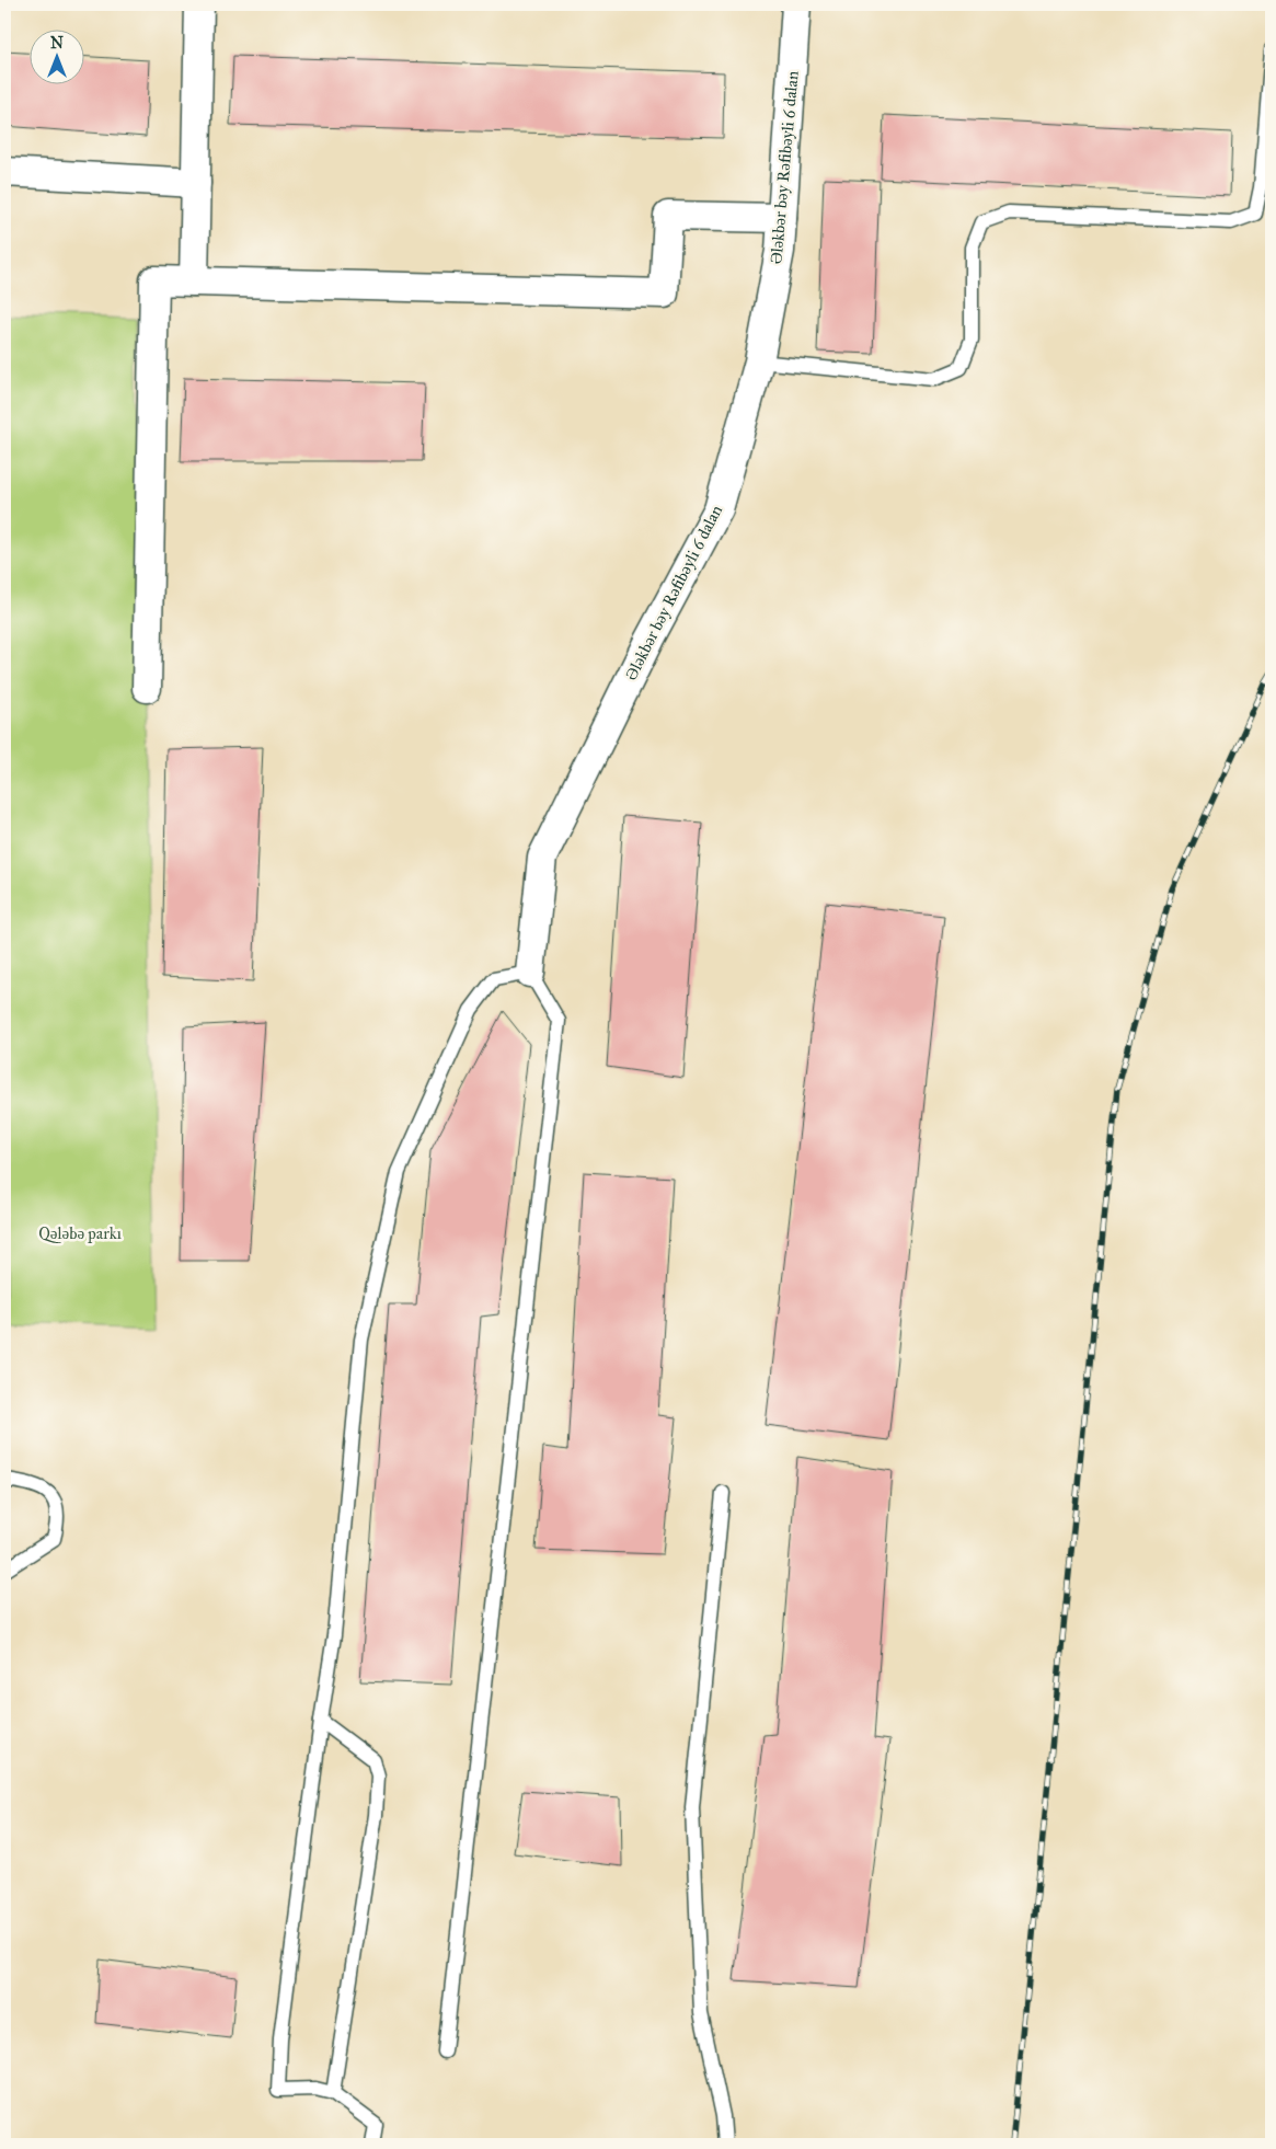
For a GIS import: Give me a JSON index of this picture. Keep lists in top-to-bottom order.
{
  "streets": {
    "street": ["Ələkbər bəy Rəfibəyli 6 dalan"]
  },
  "parks": ["Qələbə parkı"],
  "north": "top"
}
